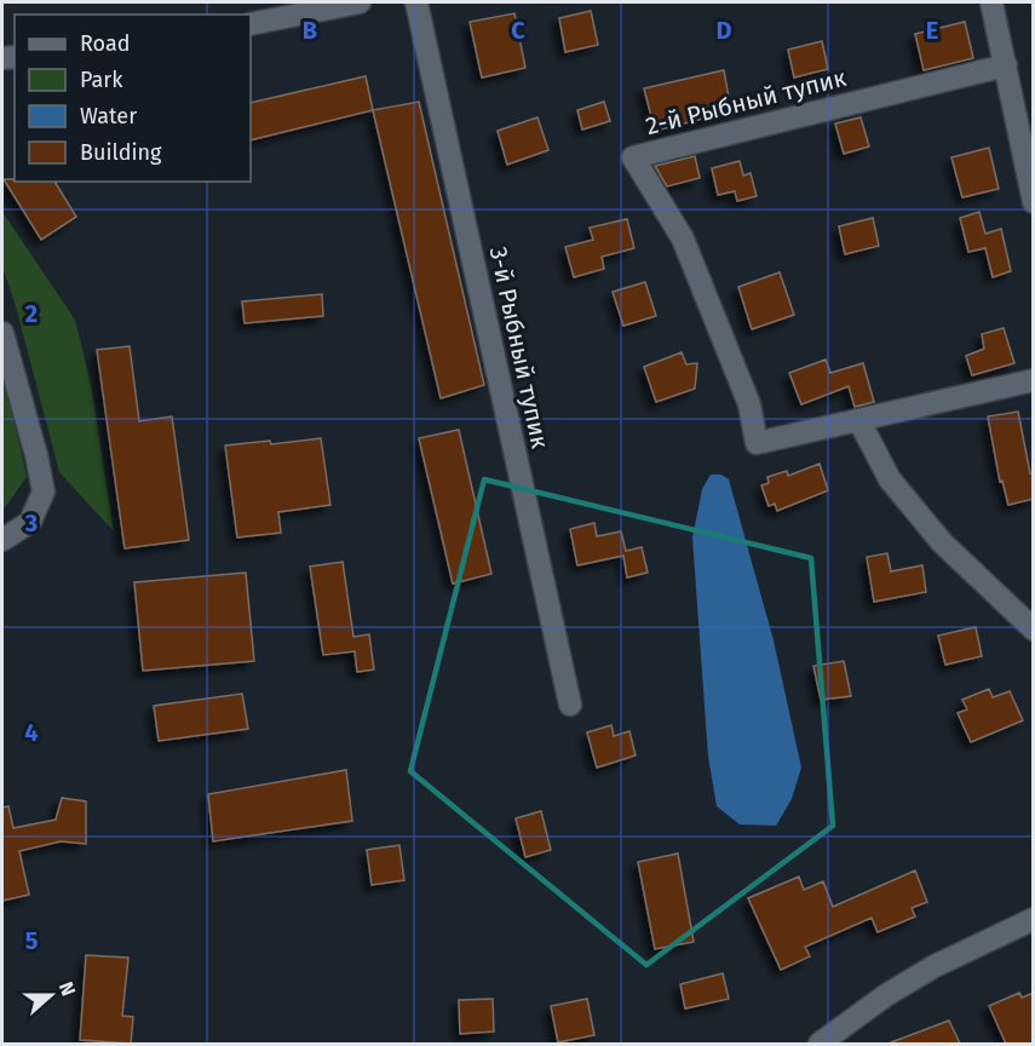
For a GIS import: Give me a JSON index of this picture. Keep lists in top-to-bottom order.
{
  "streets": {
    "street": ["2-й Рыбный тупик", "3-й Рыбный тупик"]
  },
  "legend": [
    "Road",
    "Park",
    "Water",
    "Building"
  ],
  "north": "right",
  "grid": {
    "columns": [
      "B",
      "C",
      "D",
      "E"
    ],
    "rows": [
      "2",
      "3",
      "4",
      "5"
    ]
  }
}
